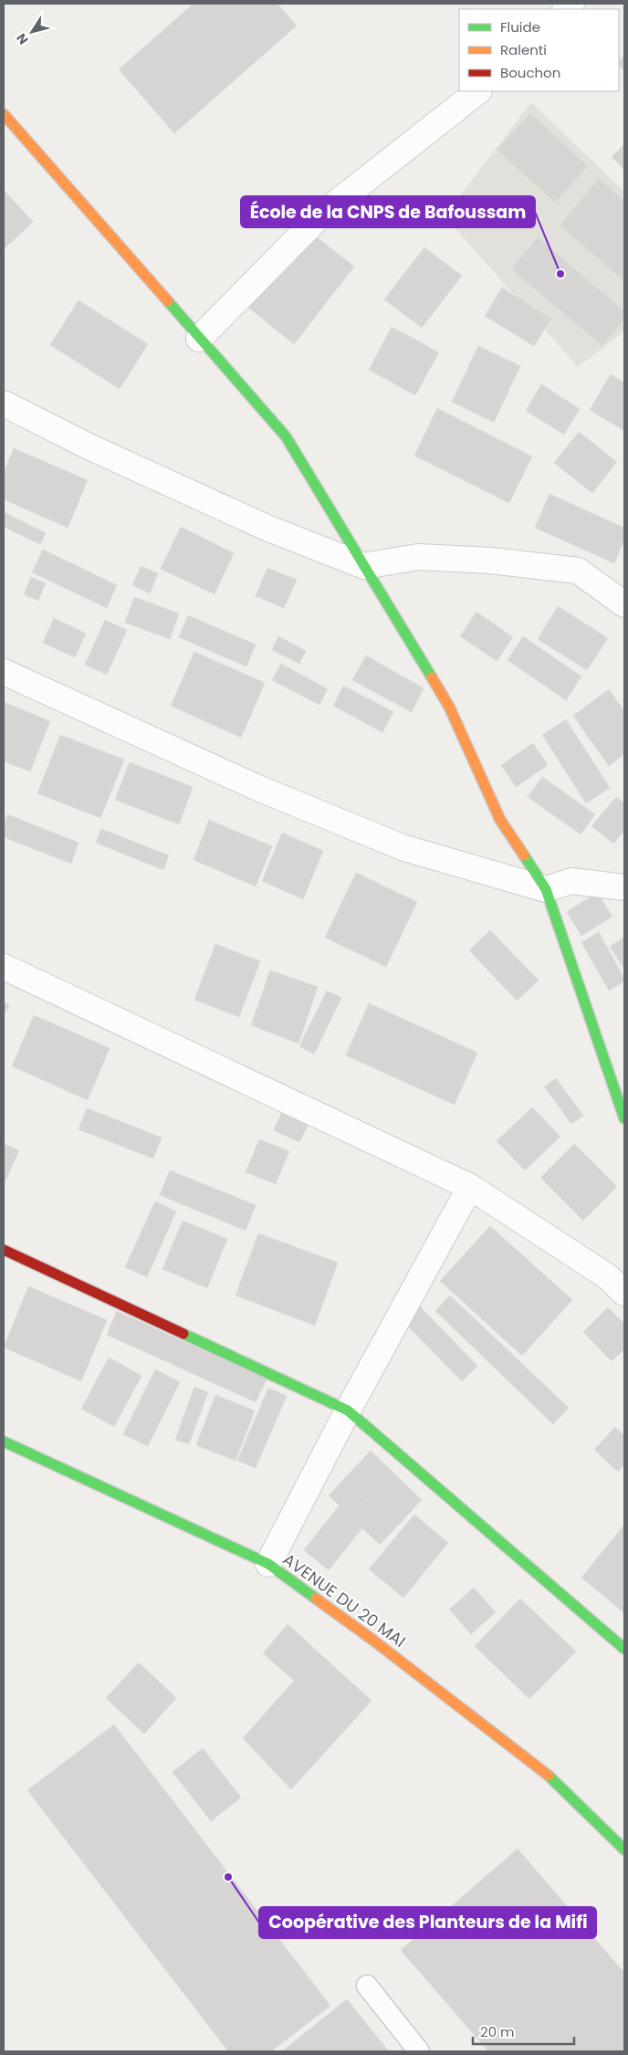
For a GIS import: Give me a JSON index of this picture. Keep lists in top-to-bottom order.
{
  "streets": {
    "street": ["AVENUE DU 20 MAI"]
  },
  "places": ["École de la CNPS de Bafoussam", "Coopérative des Planteurs de la Mifi"],
  "legend": ["Fluide", "Ralenti", "Bouchon"],
  "scale_bar": "20 m",
  "north": "bottom left"
}
